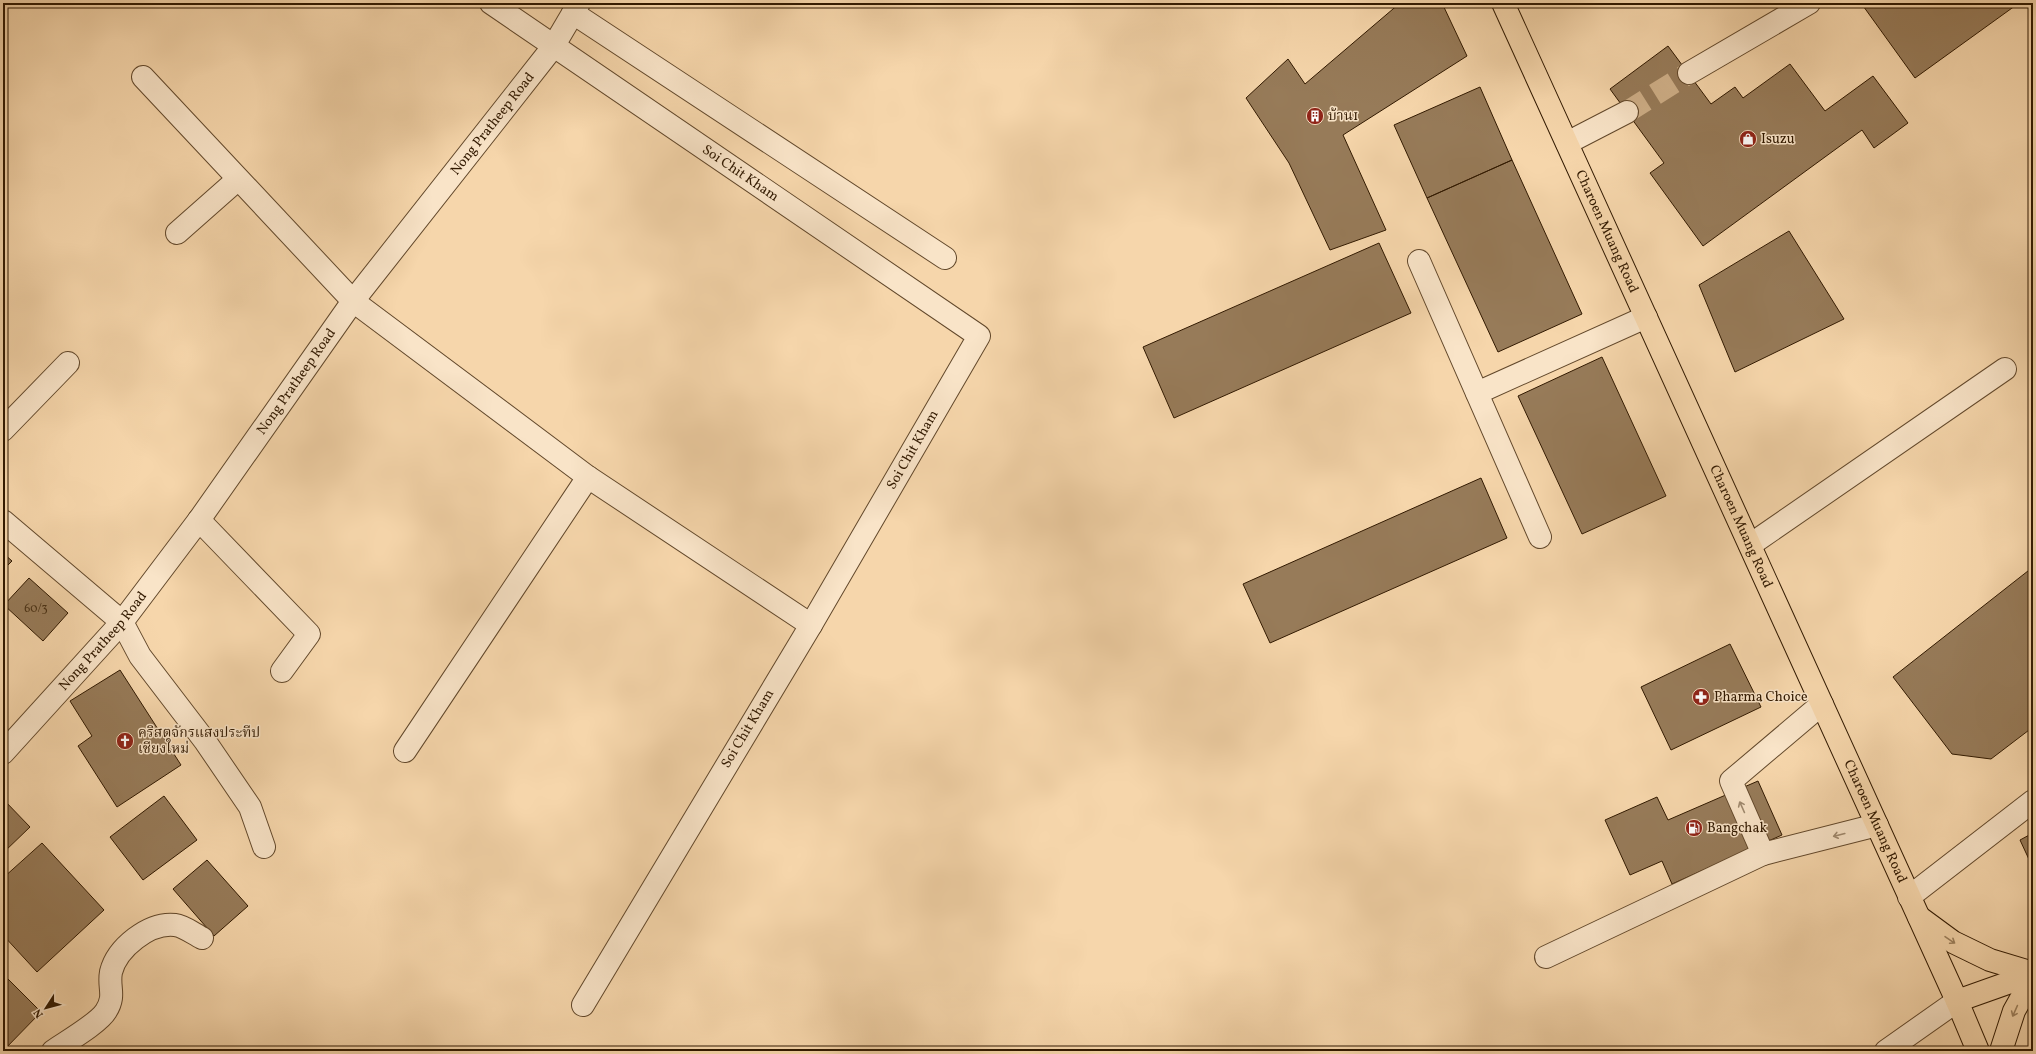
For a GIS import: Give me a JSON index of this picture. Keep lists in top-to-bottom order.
{
  "streets": {
    "main road": ["Charoen Muang Road"],
    "street": ["Nong Pratheep Road", "Soi Chit Kham"]
  },
  "crossings": [
    ["Nong Pratheep Road", "Soi Chit Kham"]
  ],
  "places": {
    "building": ["บ้าน1"],
    "shop": ["Isuzu"],
    "pharmacy": ["Pharma Choice"],
    "church": ["คริสตจักรแสงประทีป เชียงใหม่"],
    "fuel station": ["Bangchak"]
  },
  "house_numbers": ["60/3"],
  "north": "bottom left"
}
